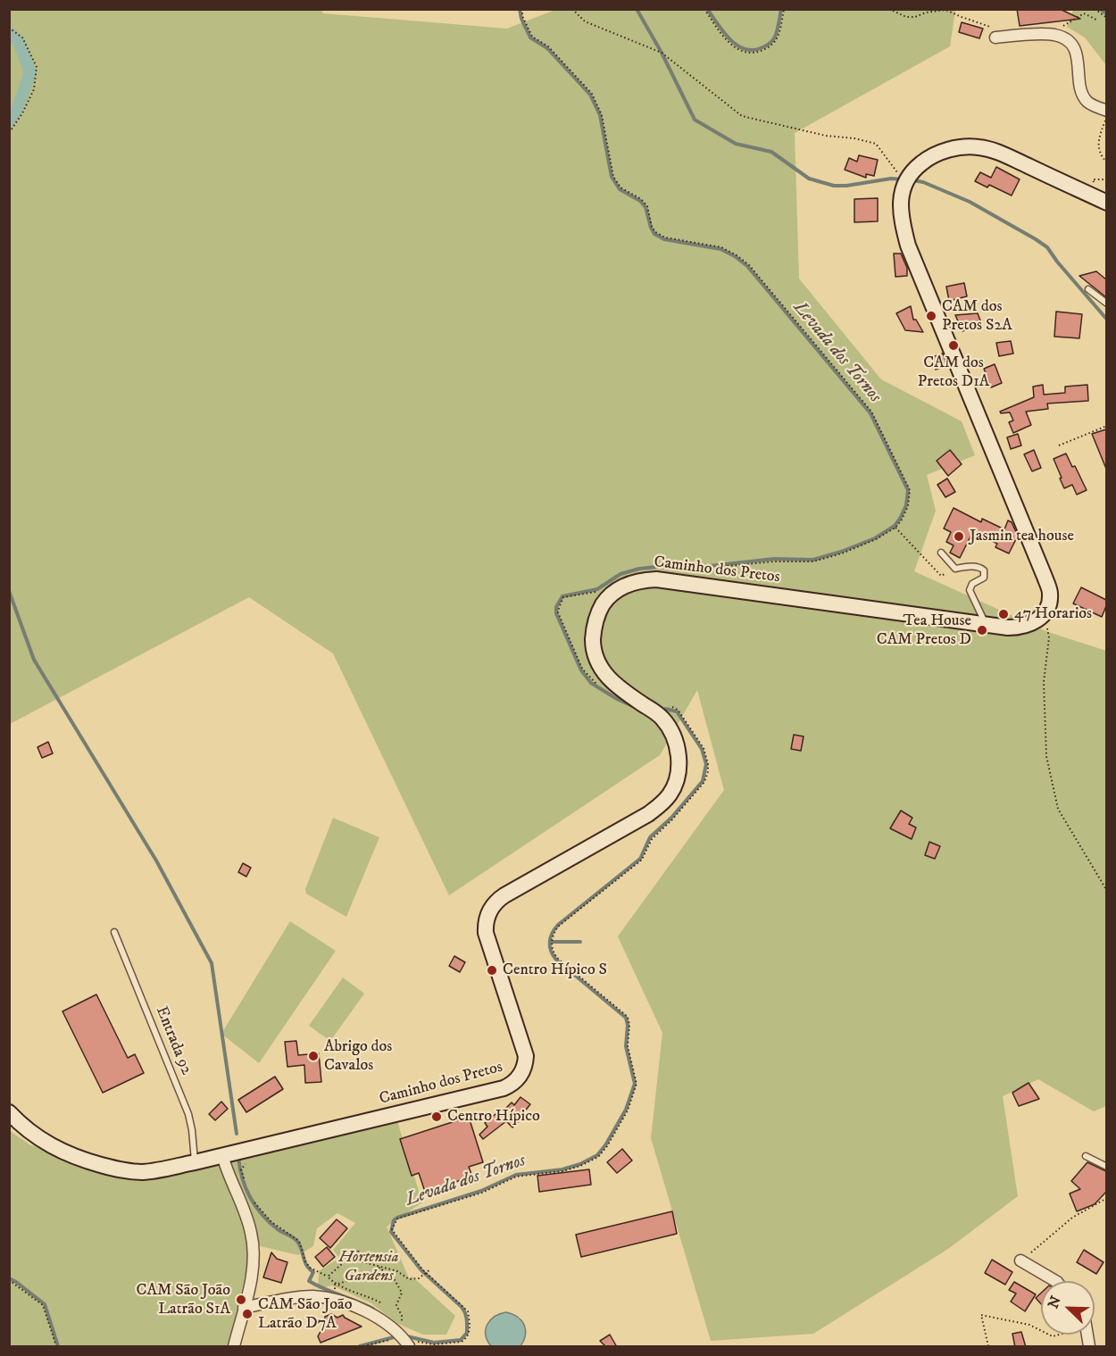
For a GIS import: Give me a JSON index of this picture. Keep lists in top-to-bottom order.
{
  "streets": {
    "main road": ["Caminho dos Pretos"],
    "lane": ["Entrada 92"]
  },
  "crossings": [
    ["Caminho dos Pretos", "Entrada 92"]
  ],
  "water": ["Levada dos Tornos"],
  "parks": ["Hortensia Gardens"],
  "places": [
    "CAM dos Pretos S2A",
    "CAM dos Pretos D1A",
    "Jasmin tea house",
    "47 Horarios",
    "Tea House CAM Pretos D",
    "Centro Hípico S",
    "Abrigo dos Cavalos",
    "Centro Hípico",
    "CAM São João Latrão S1A",
    "CAM São João Latrão D7A"
  ],
  "north": "top left"
}
